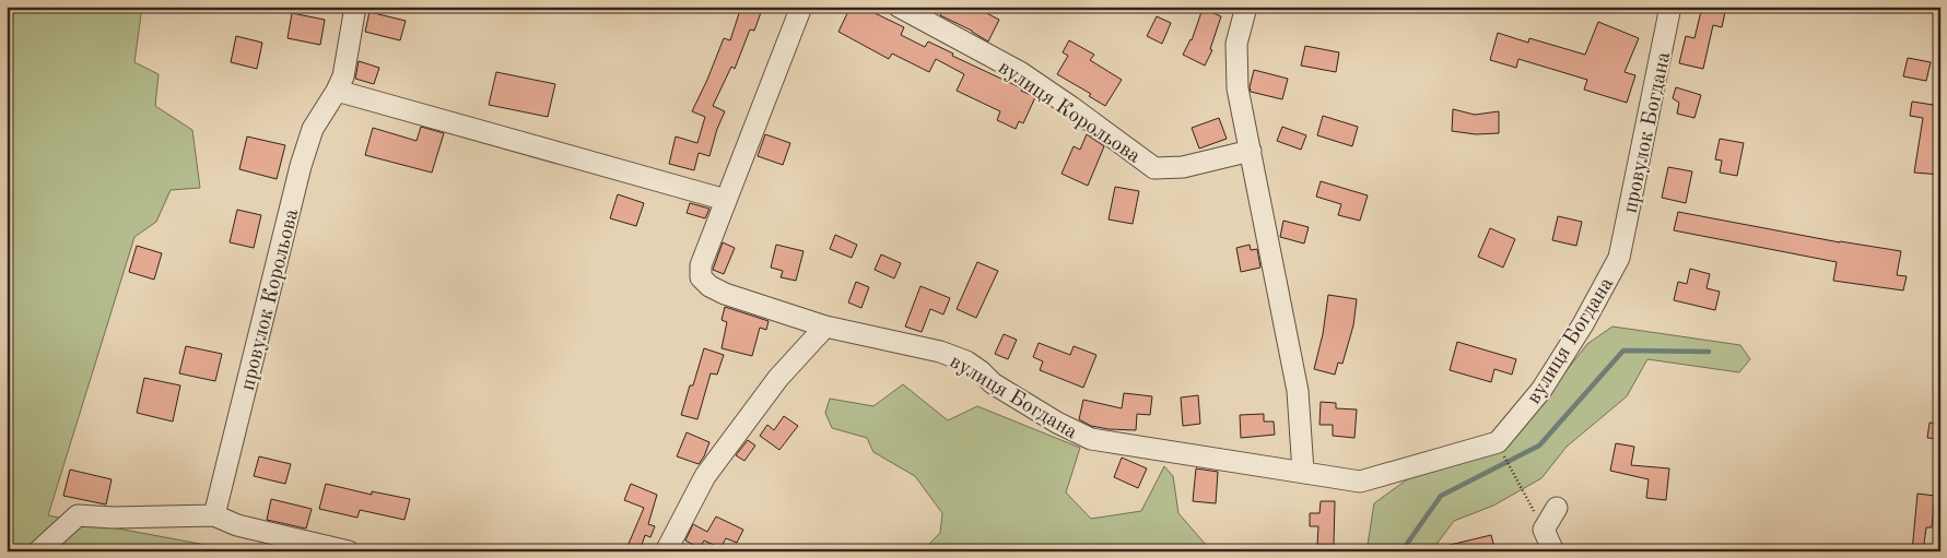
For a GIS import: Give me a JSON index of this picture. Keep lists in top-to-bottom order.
{
  "streets": {
    "street": [
      "вулиця Корольова",
      "провулок Богдана",
      "провулок Корольова",
      "вулиця Богдана"
    ]
  },
  "crossings": [
    ["провулок Богдана", "вулиця Богдана"]
  ]
}
